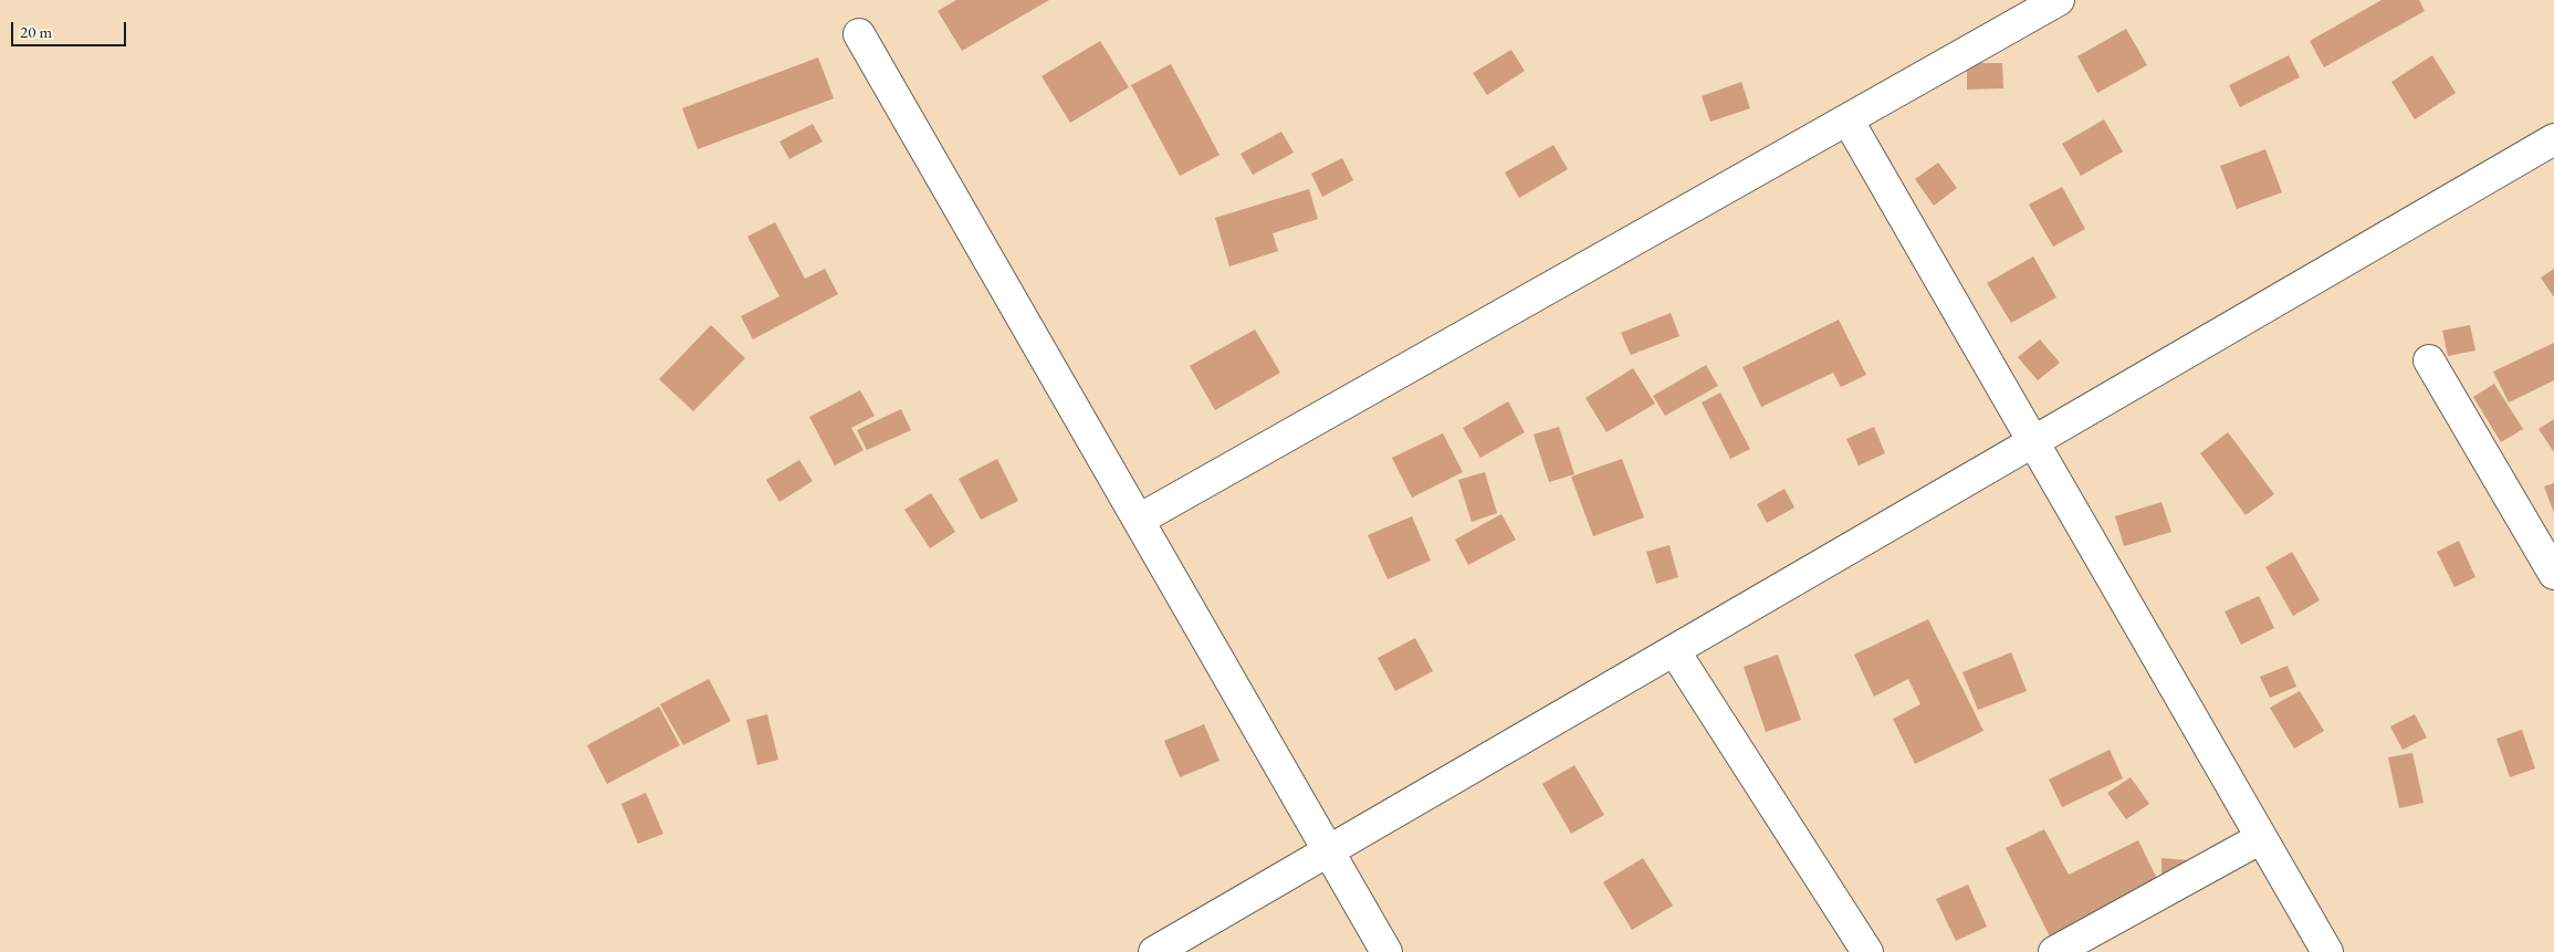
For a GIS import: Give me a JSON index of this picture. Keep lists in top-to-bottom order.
{
  "scale_bar": "20 m"
}
